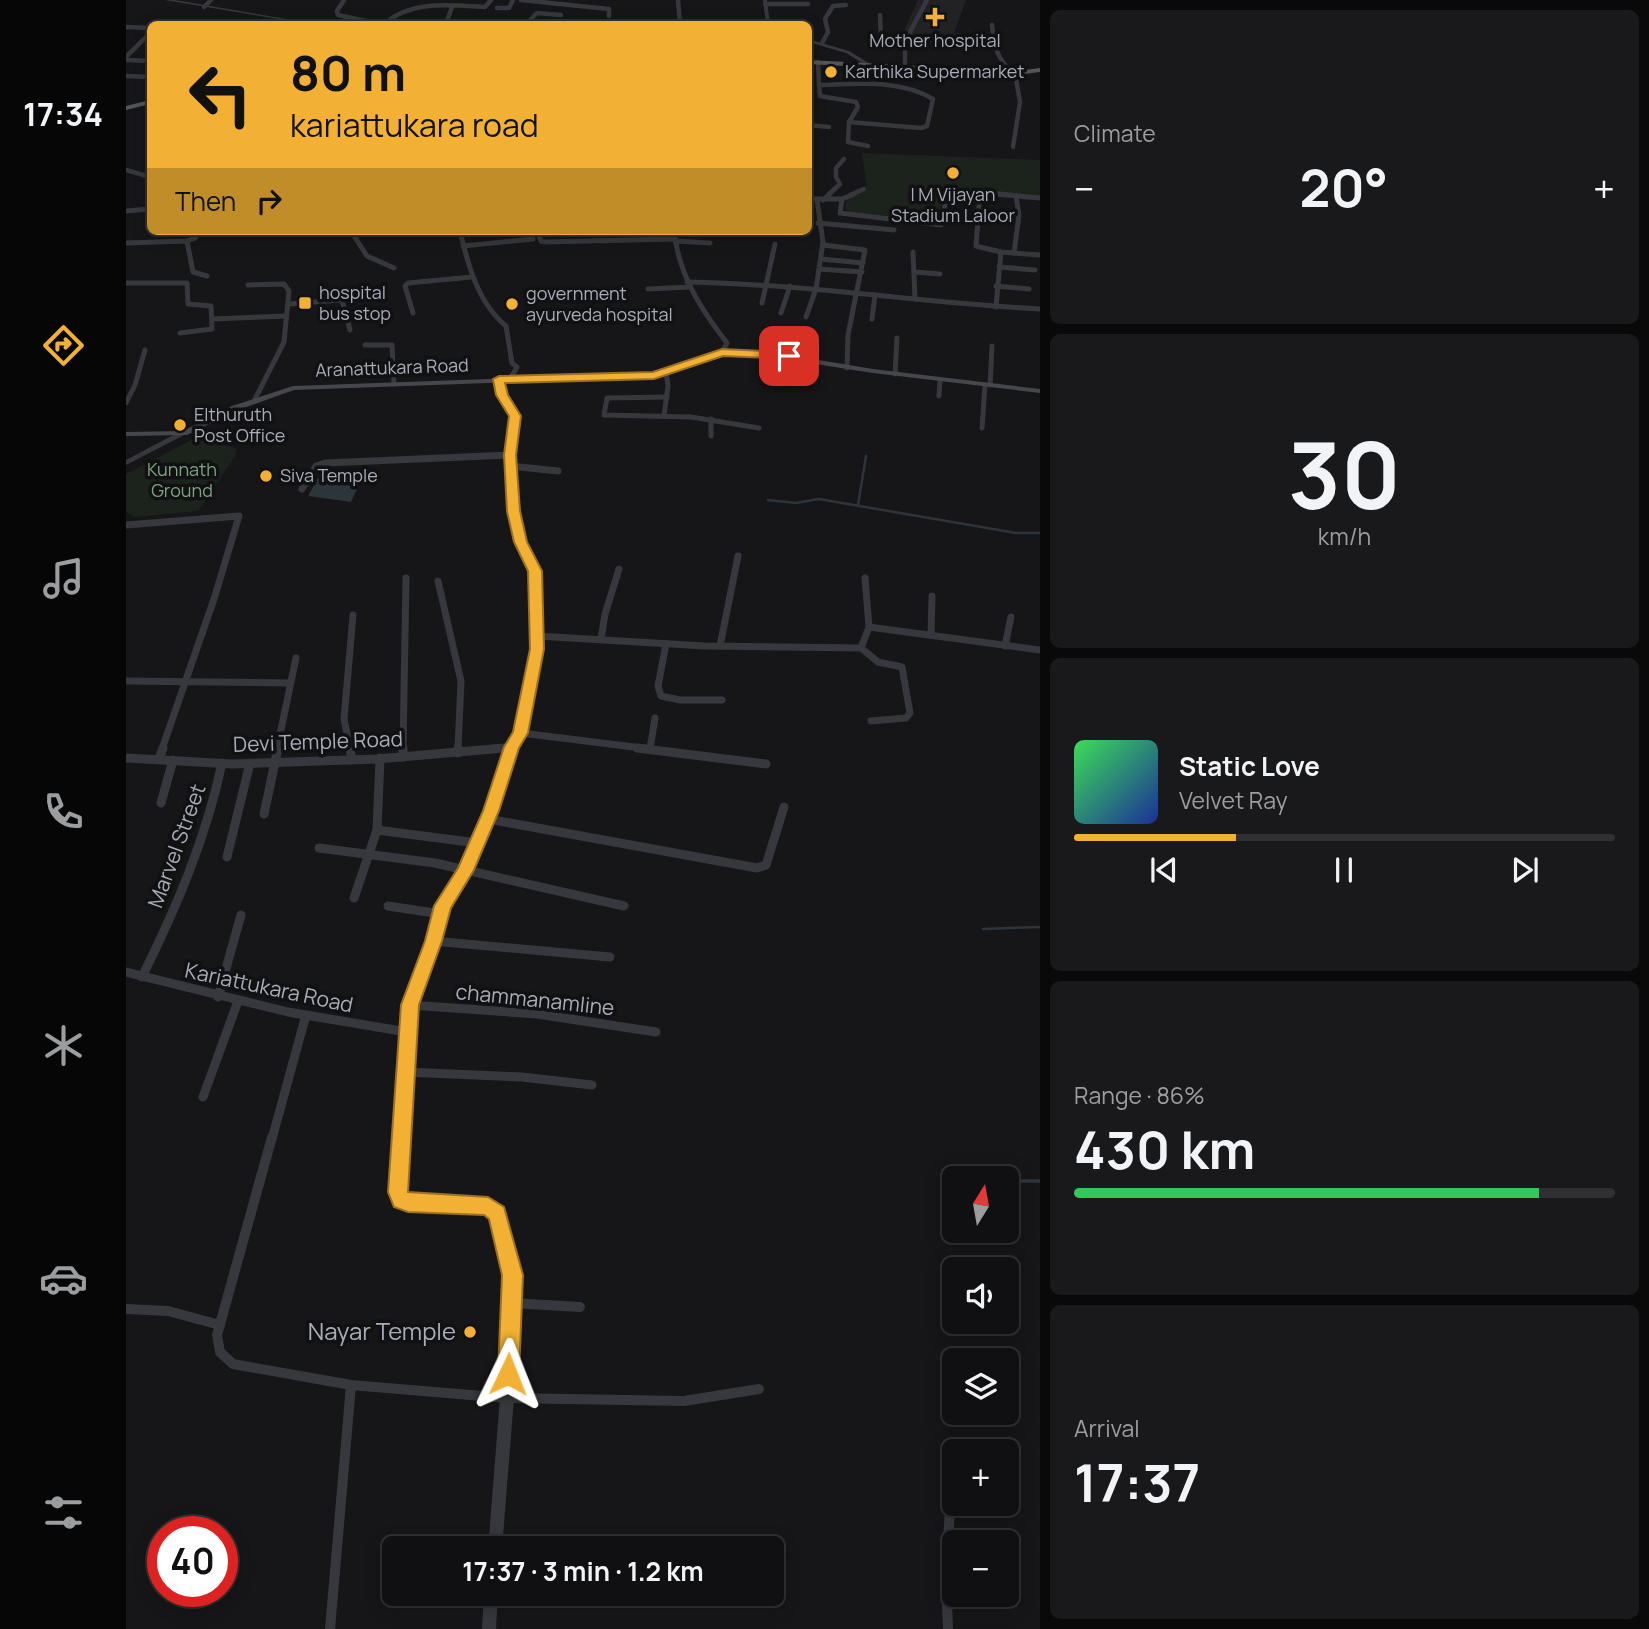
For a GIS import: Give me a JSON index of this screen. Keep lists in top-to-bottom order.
{
  "streets": {
    "main road": ["Aranattukara Road"],
    "street": [
      "Devi Temple Road",
      "Marvel Street",
      "Kariattukara Road",
      "chammanamline"
    ]
  },
  "crossings": [
    ["Devi Temple Road", "Marvel Street"],
    ["Marvel Street", "Kariattukara Road"]
  ],
  "parks": ["Kunnath Ground"],
  "places": {
    "health": ["Mother hospital"],
    "other": [
      "Karthika Supermarket",
      "I M Vijayan Stadium Laloor",
      "government ayurveda hospital",
      "Elthuruth Post Office",
      "Siva Temple",
      "Nayar Temple"
    ],
    "transit": ["hospital bus stop"]
  },
  "north": "top",
  "page": {
    "tabs": "17:34",
    "tile": [
      "Climate",
      ["30", "km/h"],
      ["Range · 86%", "430 km"],
      ["Arrival", "17:37"]
    ],
    "turn": ["80 m", "kariattukara road"],
    "heat": ["−", "20°", "+"],
    "then": "Then",
    "song": ["Static Love", "Velvet Ray"],
    "map_buttons": ["+", "−"],
    "limit": "40",
    "trip": "17:37 · 3 min · 1.2 km"
  }
}
